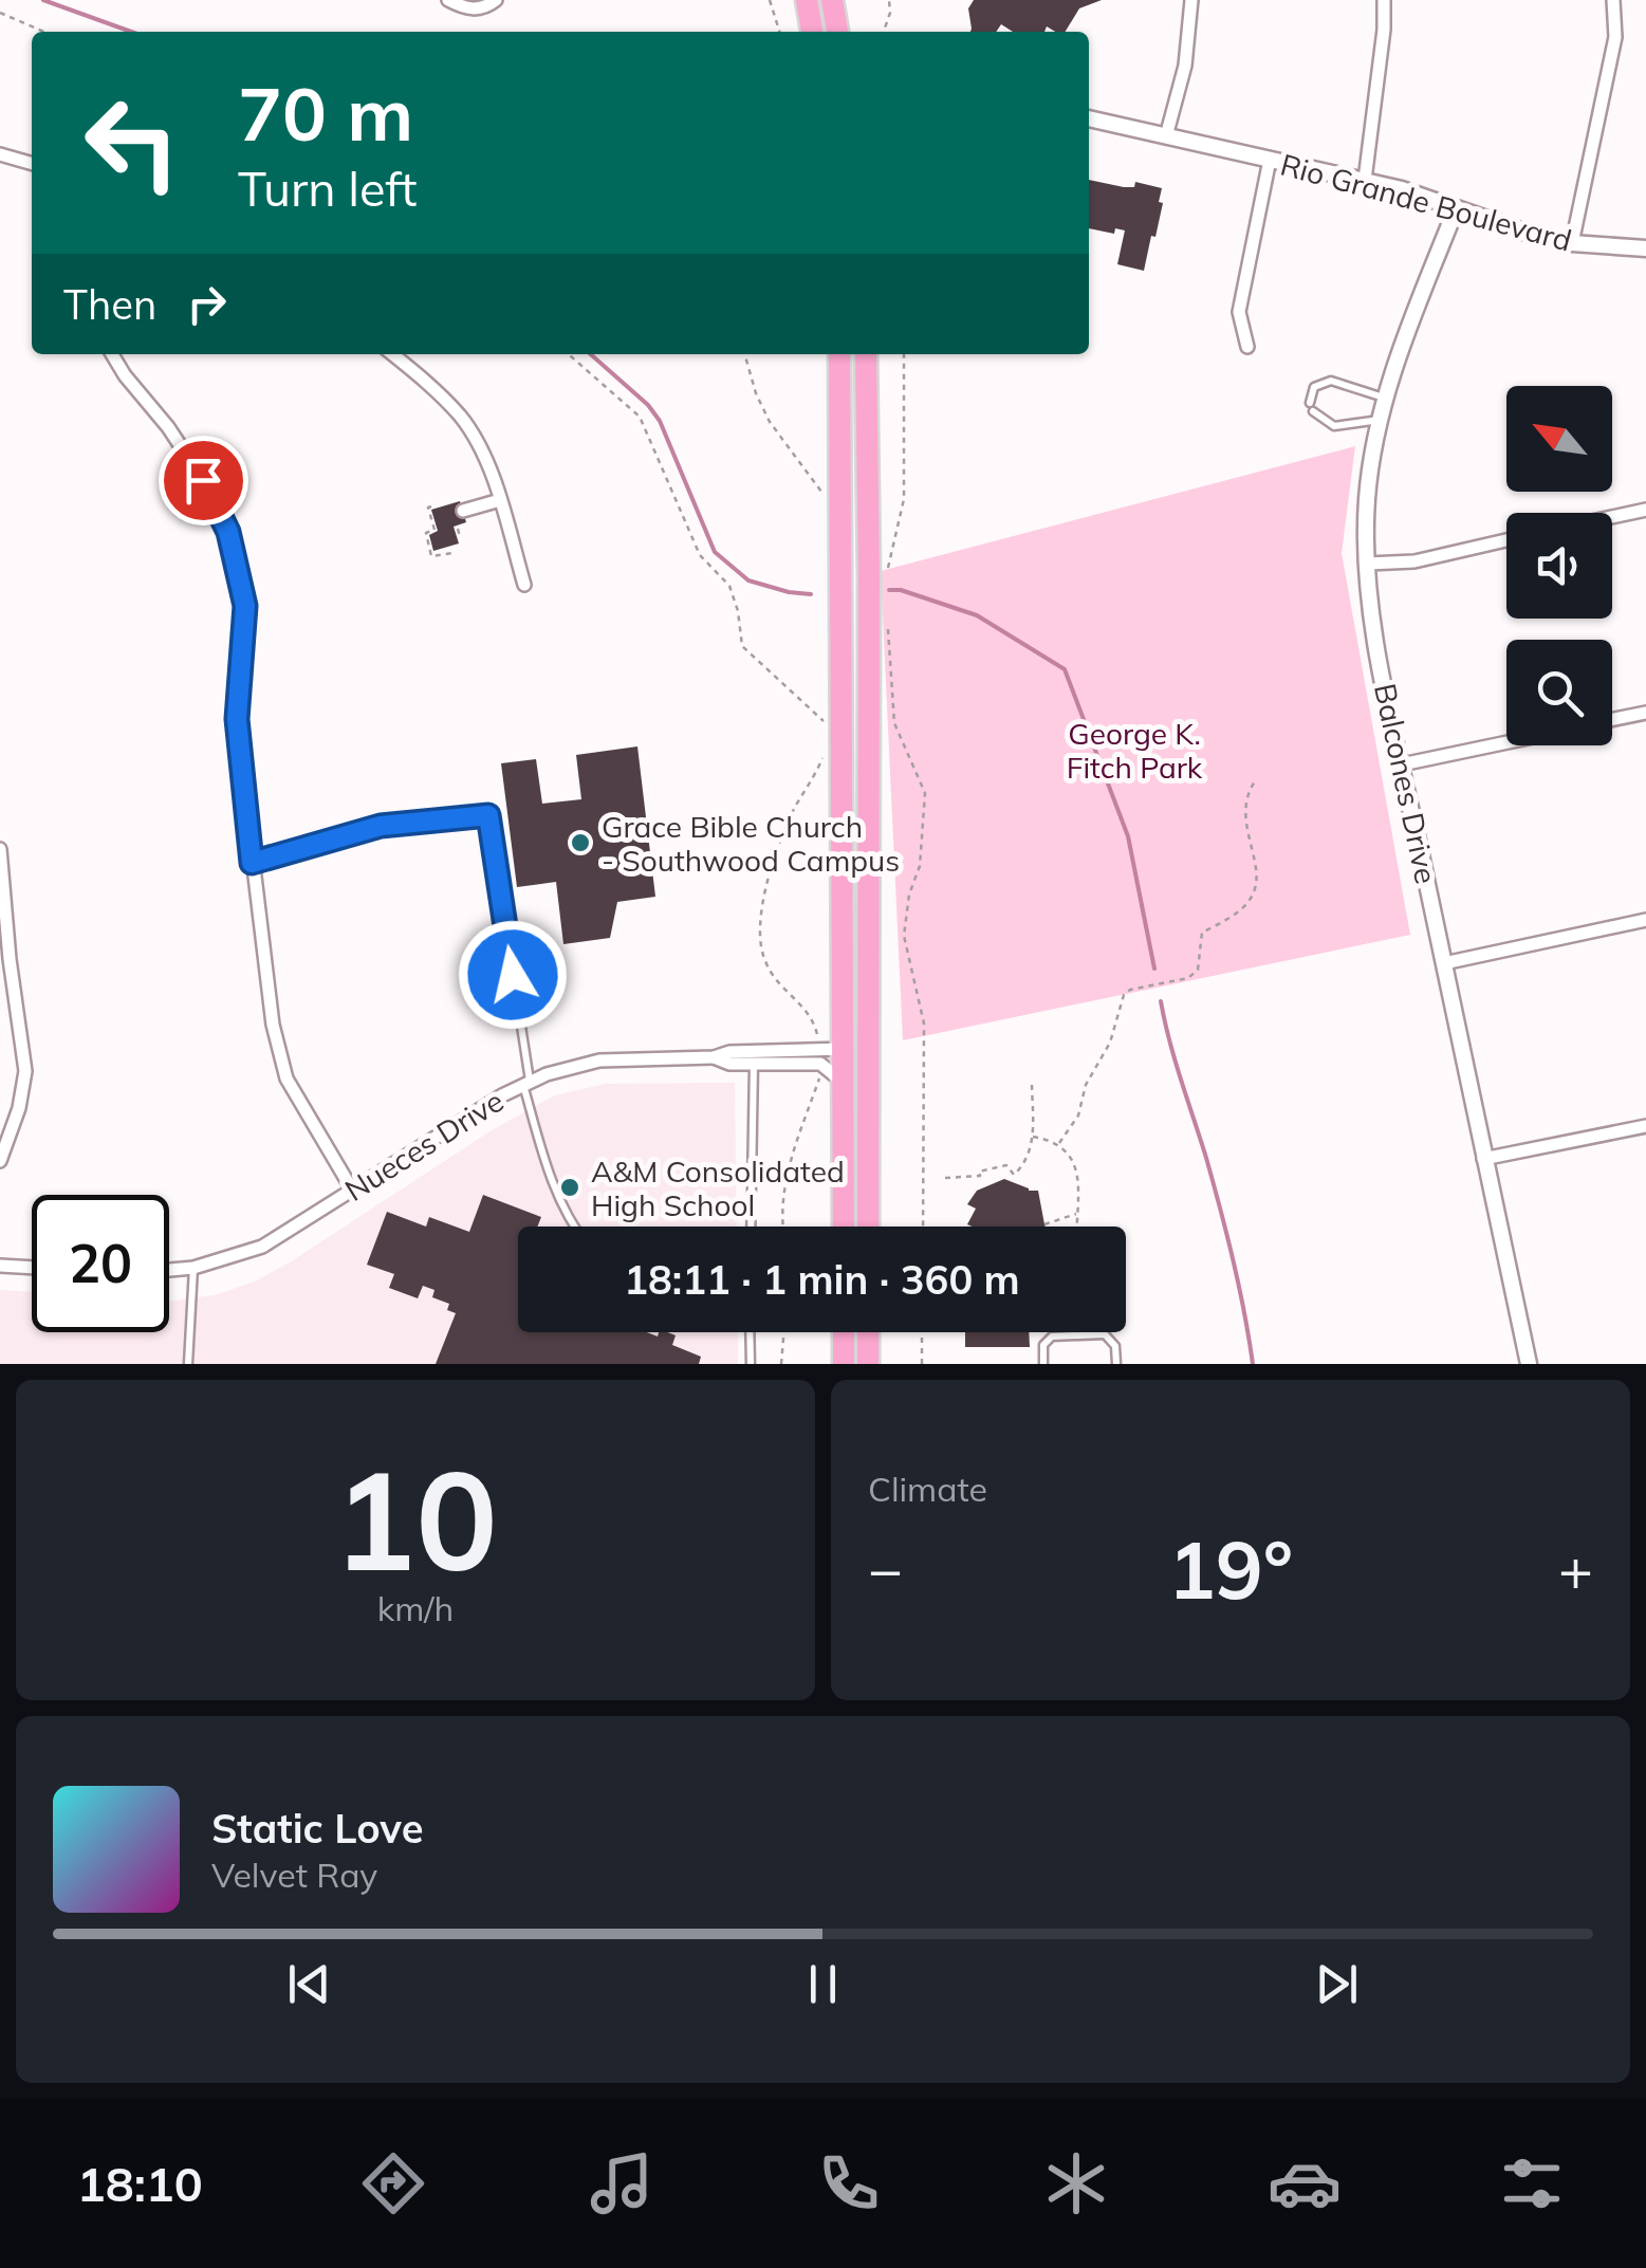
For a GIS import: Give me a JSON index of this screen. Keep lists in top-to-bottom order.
{
  "streets": {
    "street": ["Rio Grande Boulevard", "Balcones Drive", "Nueces Drive"]
  },
  "crossings": [
    ["Rio Grande Boulevard", "Balcones Drive"]
  ],
  "parks": ["George K. Fitch Park"],
  "places": ["Grace Bible Church - Southwood Campus", "A&M Consolidated High School"],
  "north": "top left",
  "page": {
    "turn": ["70 m", "Turn left"],
    "then": "Then",
    "limit": "20",
    "trip": "18:11 · 1 min · 360 m",
    "tile": [
      ["10", "km/h"],
      "Climate"
    ],
    "heat": ["−", "19°", "+"],
    "song": ["Static Love", "Velvet Ray"],
    "tabs": "18:10"
  }
}
